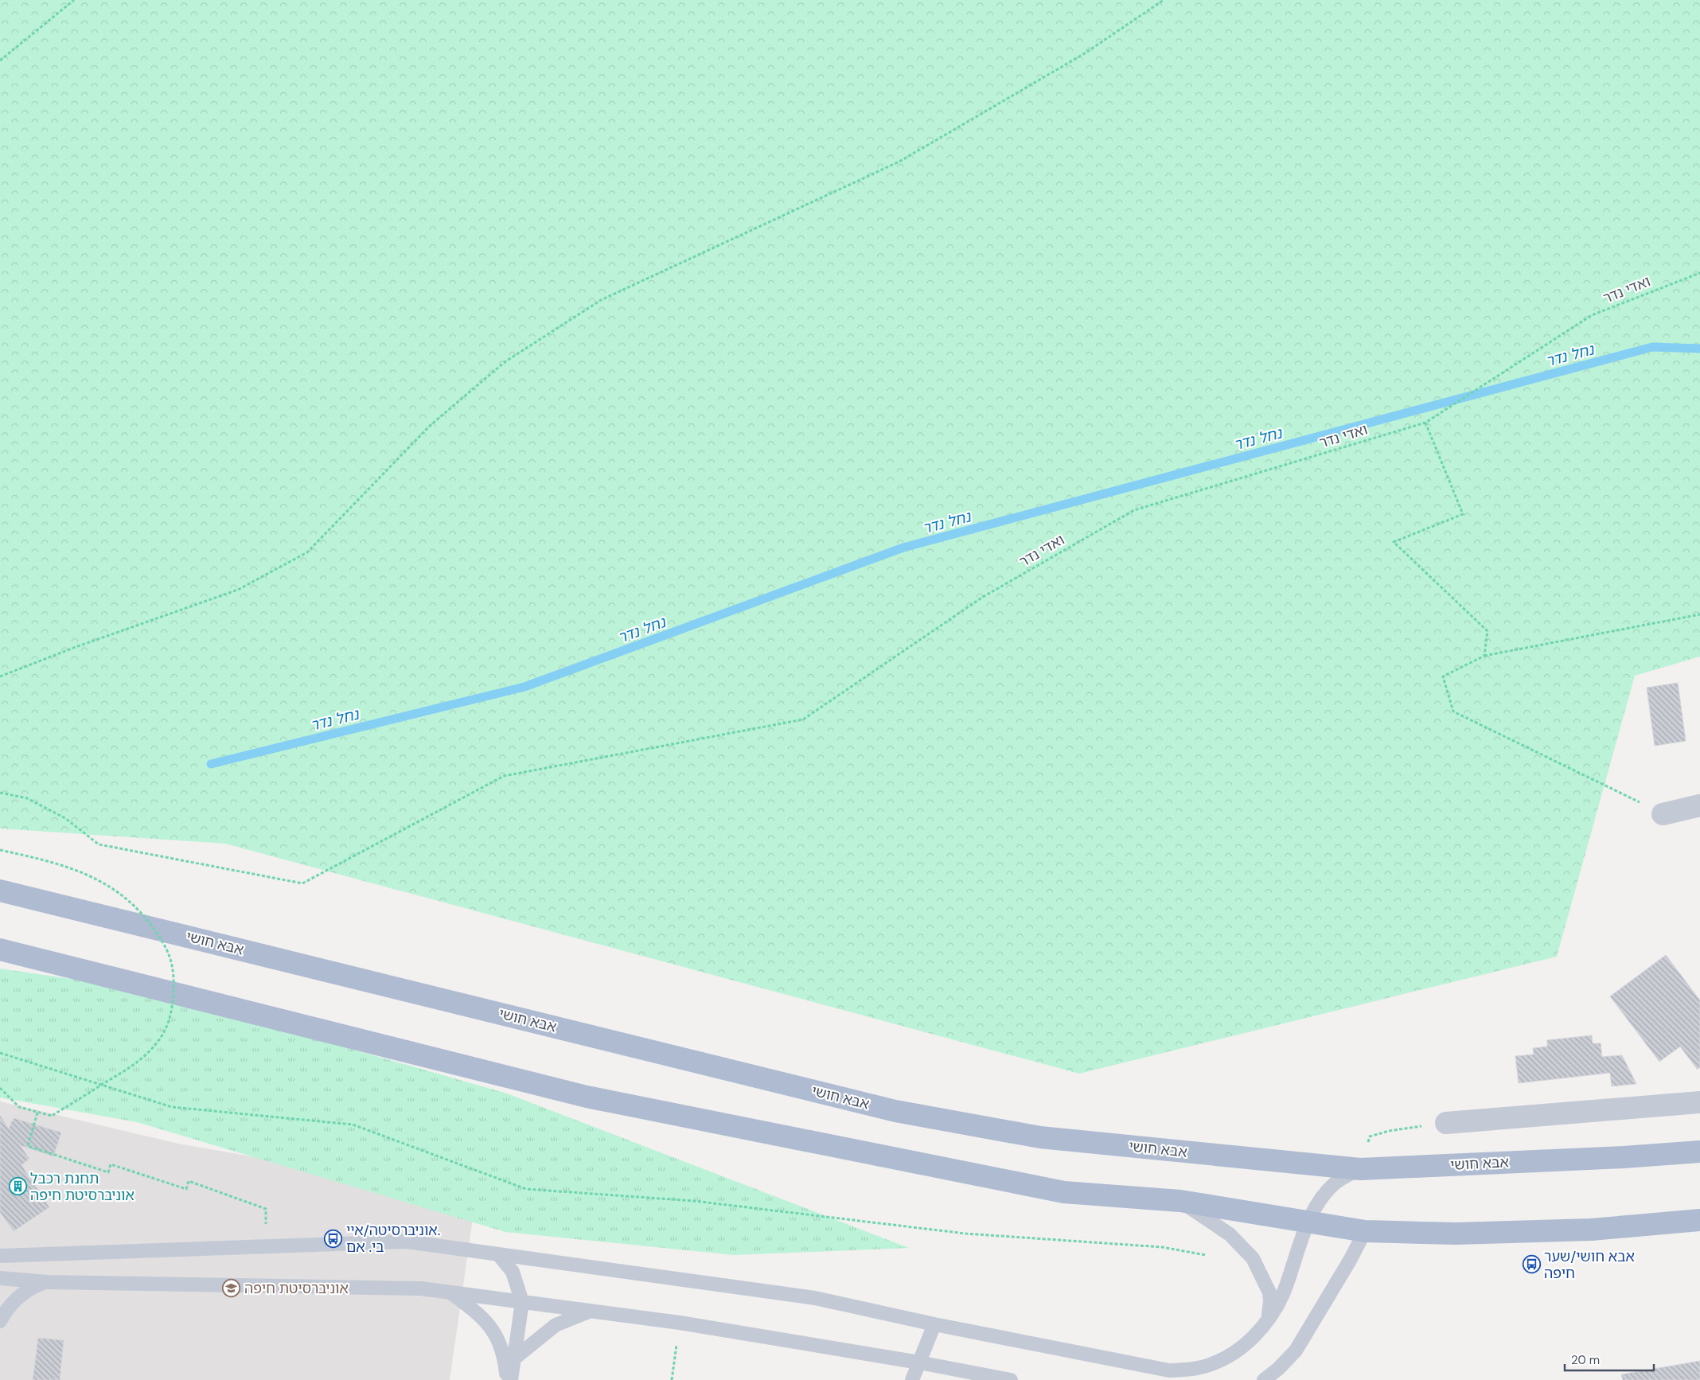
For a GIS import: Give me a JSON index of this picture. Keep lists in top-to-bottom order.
{
  "streets": {
    "main road": ["אבא חושי"],
    "path": ["ואדי נדר"]
  },
  "water": ["נחל נדר"],
  "places": {
    "building": ["תחנת רכבל אוניברסיטת חיפה"],
    "bus stop": ["אוניברסיטה/איי. בי. אם", "אבא חושי/שער חיפה"],
    "school or university": ["אוניברסיטת חיפה"]
  },
  "scale_bar": "20 m"
}
